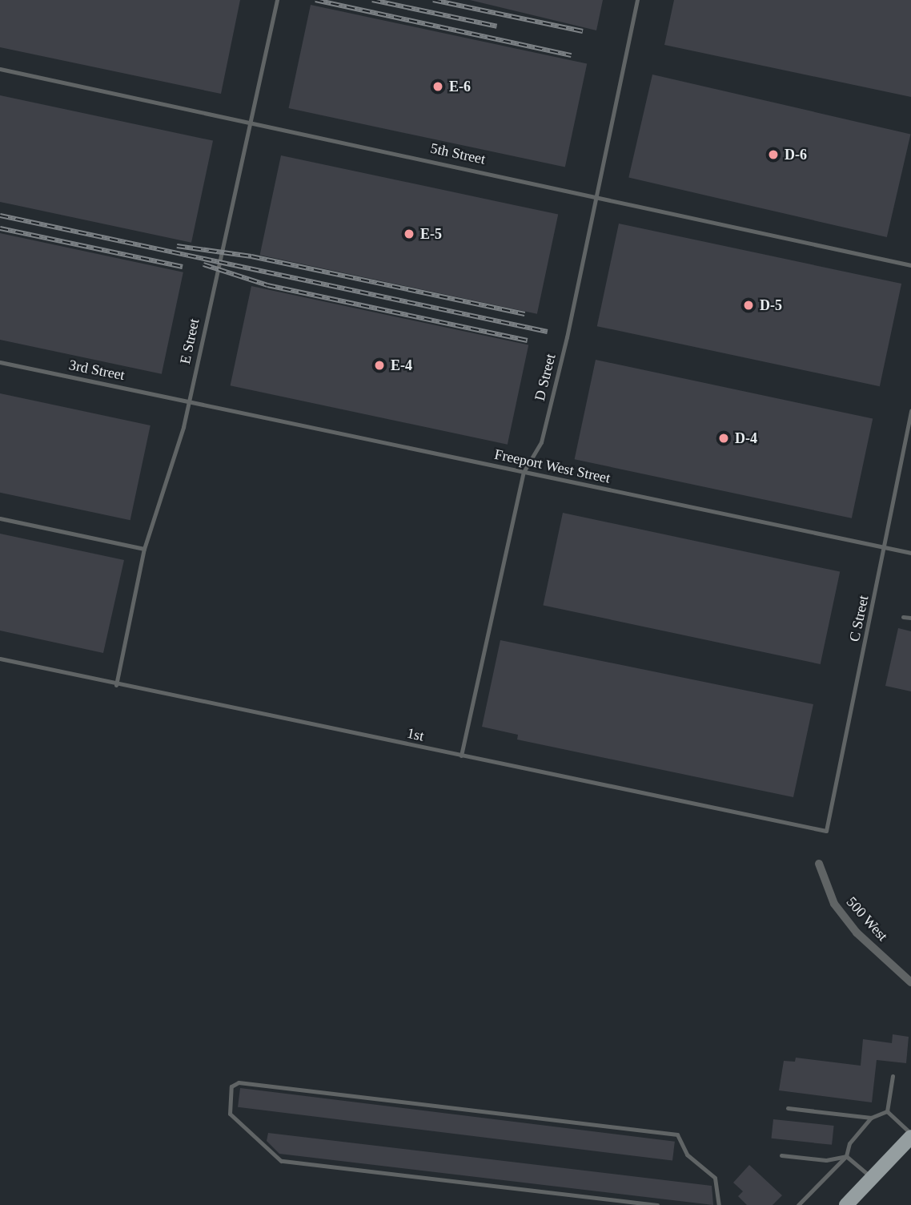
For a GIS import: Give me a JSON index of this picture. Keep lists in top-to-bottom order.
{
  "streets": {
    "street": ["500 West"],
    "lane": [
      "5th Street",
      "E Street",
      "3rd Street",
      "D Street",
      "Freeport West Street",
      "C Street",
      "1st"
    ]
  },
  "crossings": [
    ["5th Street", "E Street"],
    ["5th Street", "D Street"],
    ["E Street", "3rd Street"],
    ["E Street", "Freeport West Street"],
    ["E Street", "1st"],
    ["3rd Street", "Freeport West Street"],
    ["D Street", "Freeport West Street"],
    ["D Street", "1st"],
    ["Freeport West Street", "C Street"],
    ["C Street", "1st"]
  ],
  "places": [
    "E-6",
    "D-6",
    "E-5",
    "D-5",
    "E-4",
    "D-4"
  ]
}
